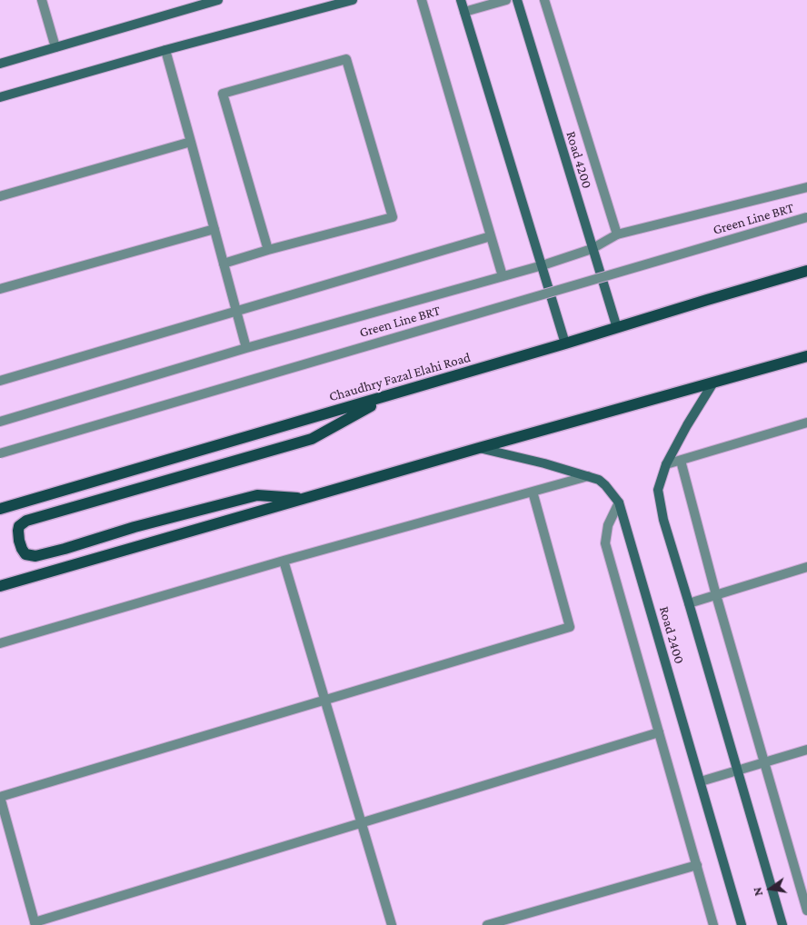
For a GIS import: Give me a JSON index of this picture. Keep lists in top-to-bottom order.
{
  "streets": {
    "main road": ["Road 4200", "Chaudhry Fazal Elahi Road", "Road 2400"],
    "street": ["Green Line BRT"]
  },
  "crossings": [
    ["Road 4200", "Chaudhry Fazal Elahi Road"]
  ],
  "north": "left"
}
